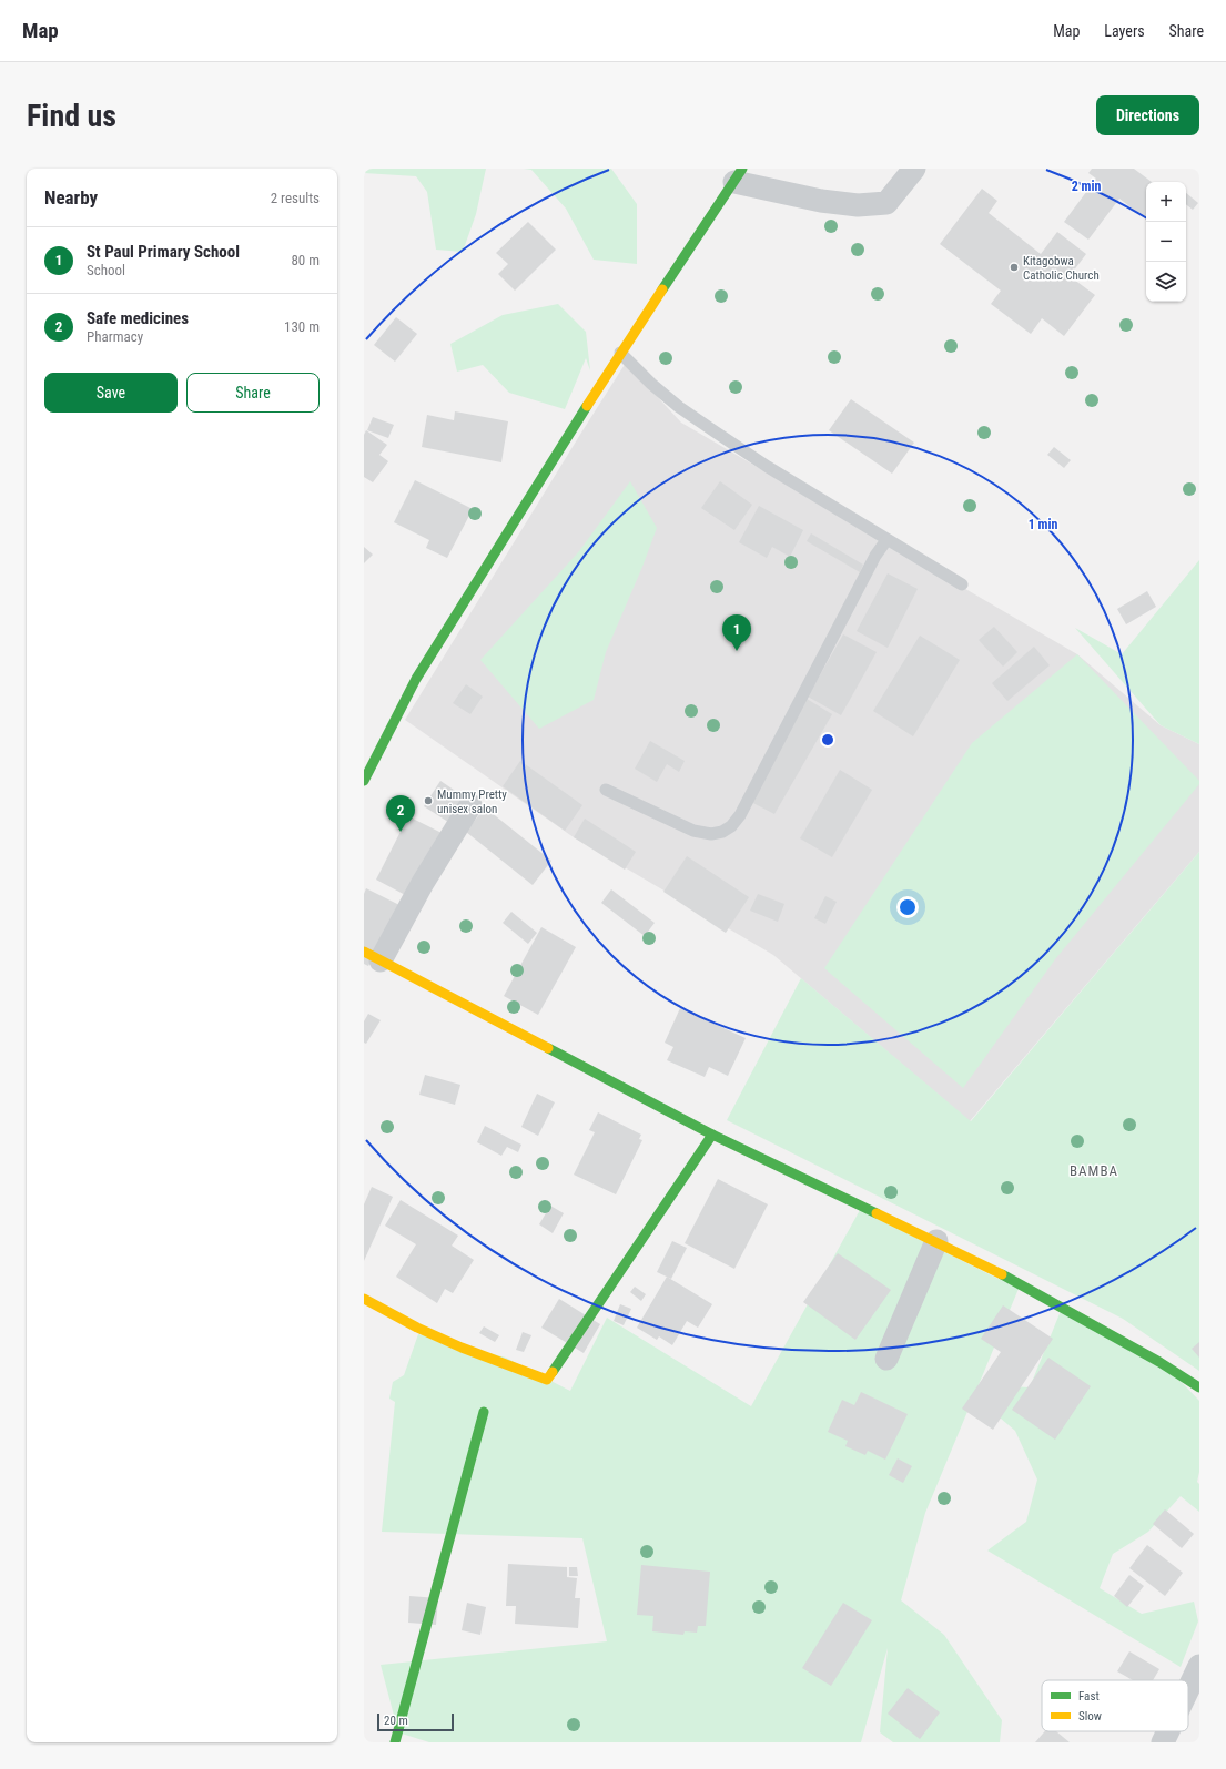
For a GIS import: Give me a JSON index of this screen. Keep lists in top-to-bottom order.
{
  "districts": ["BAMBA"],
  "places": ["Kitagobwa Catholic Church", "Mummy Pretty unisex salon"],
  "legend": ["Fast", "Slow"],
  "scale_bar": "20 m",
  "page": {
    "header": "Map",
    "nav": ["Map", "Layers", "Share"],
    "buttons": [
      "Directions",
      ["Save", "Share"]
    ],
    "title": "Find us",
    "heading": ["Nearby", "2 results"],
    "map_buttons": ["+", "−"],
    "list": [
      {
        "mark": "1",
        "name": "St Paul Primary School",
        "note": "School",
        "value": "80 m"
      },
      {
        "mark": "2",
        "name": "Safe medicines",
        "note": "Pharmacy",
        "value": "130 m"
      }
    ],
    "pins": ["1", "2"],
    "scale": "20 m"
  },
  "rings": ["2 min", "1 min"]
}
